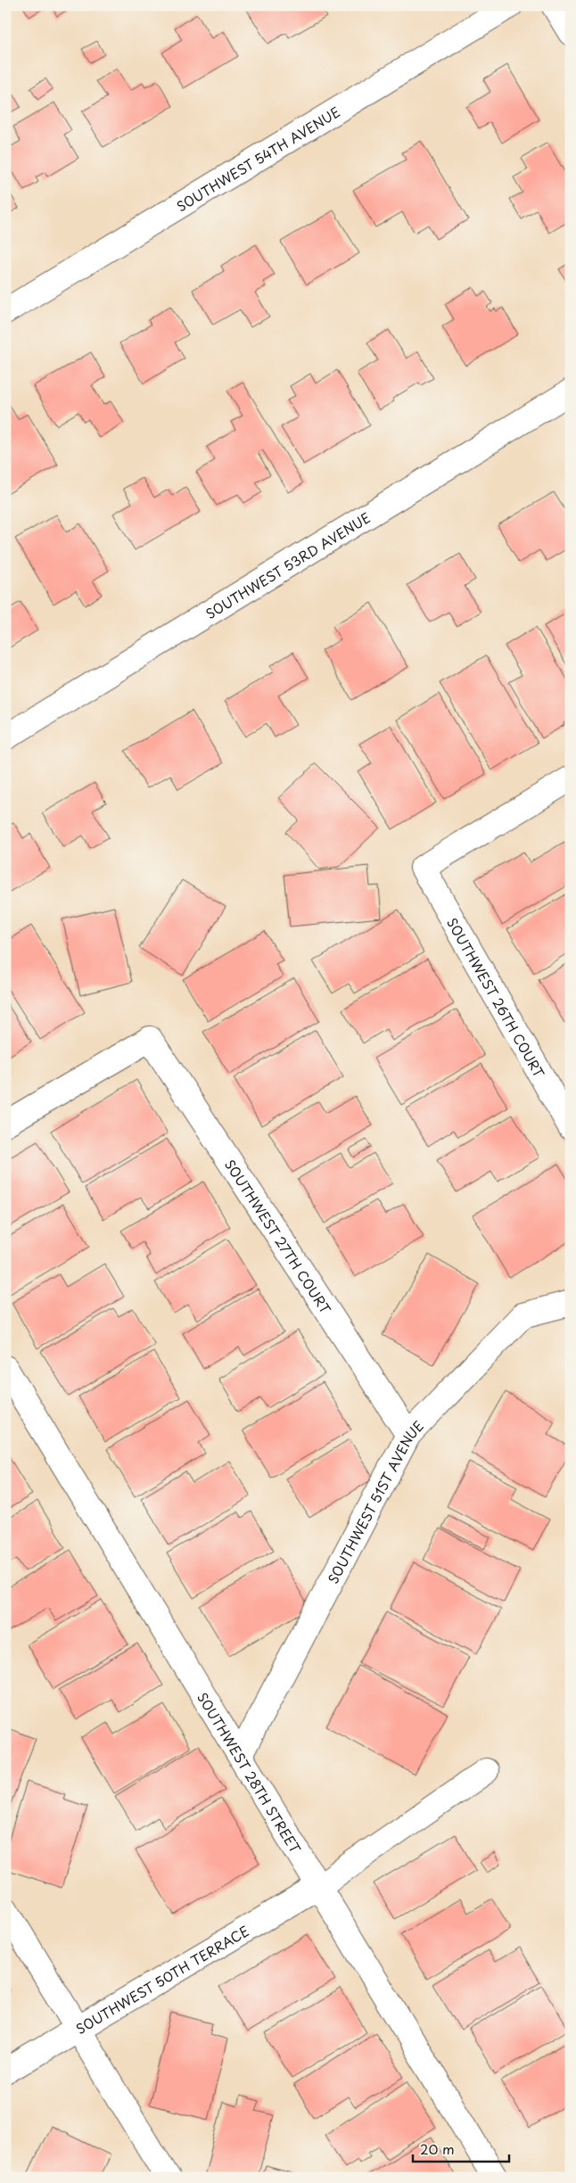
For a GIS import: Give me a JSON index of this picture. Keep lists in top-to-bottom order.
{
  "streets": {
    "street": [
      "SOUTHWEST 54TH AVENUE",
      "SOUTHWEST 53RD AVENUE",
      "SOUTHWEST 26TH COURT",
      "SOUTHWEST 27TH COURT",
      "SOUTHWEST 51ST AVENUE",
      "SOUTHWEST 28TH STREET",
      "SOUTHWEST 50TH TERRACE"
    ]
  },
  "crossings": [
    ["SOUTHWEST 27TH COURT", "SOUTHWEST 51ST AVENUE"],
    ["SOUTHWEST 51ST AVENUE", "SOUTHWEST 28TH STREET"],
    ["SOUTHWEST 28TH STREET", "SOUTHWEST 50TH TERRACE"]
  ],
  "scale_bar": "20 m"
}
